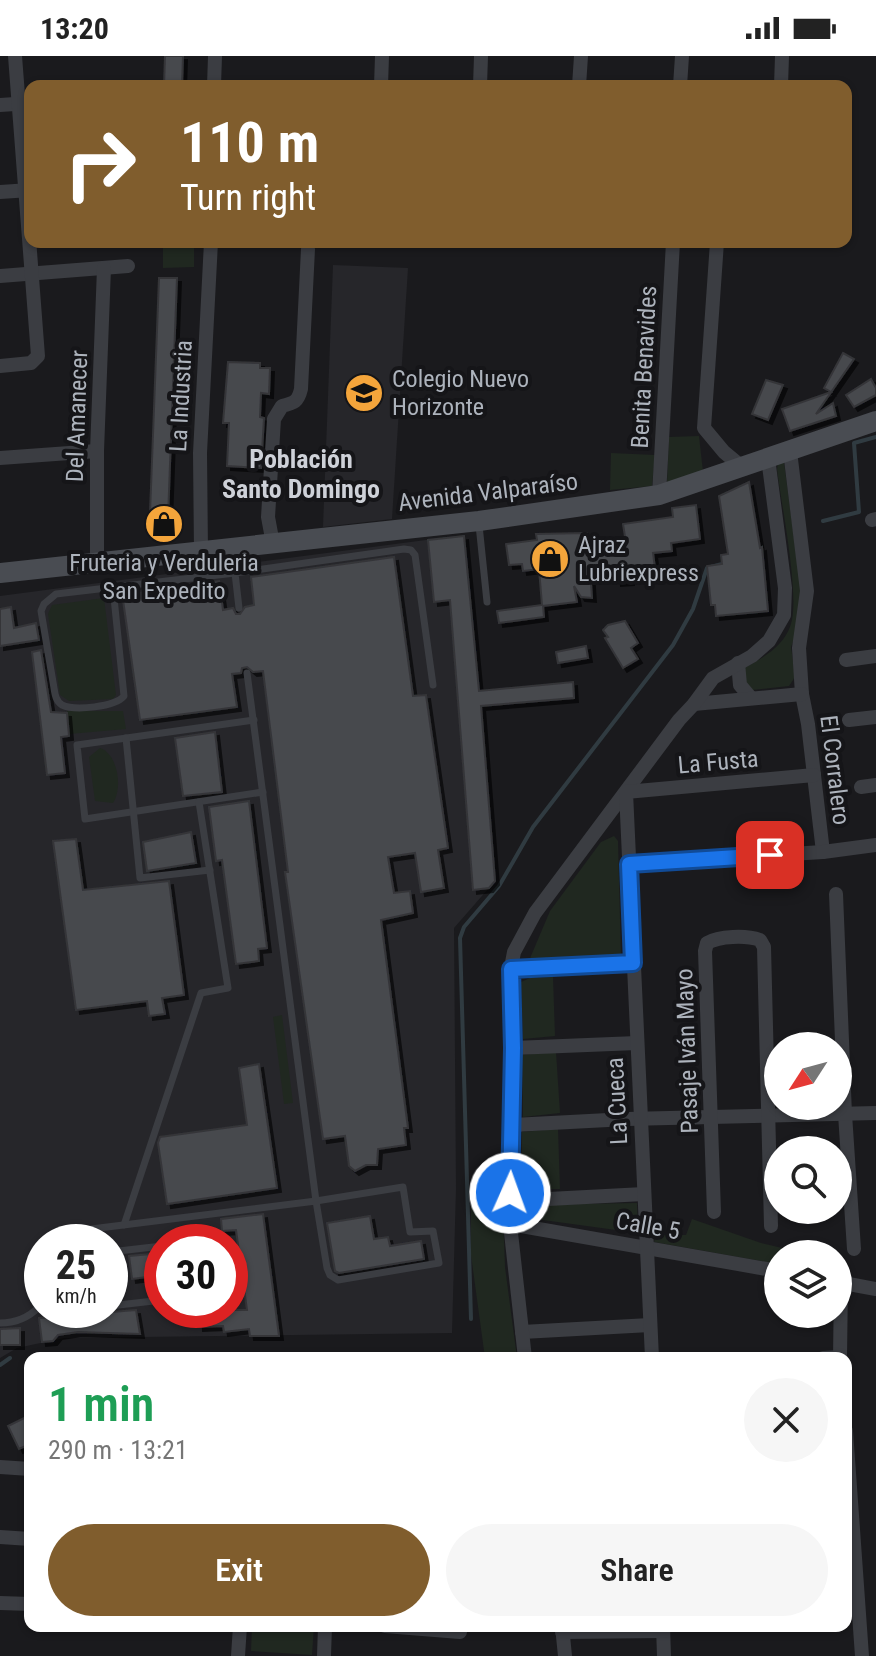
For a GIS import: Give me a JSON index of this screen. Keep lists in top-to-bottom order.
{
  "streets": {
    "main road": ["Avenida Valparaíso"],
    "street": [
      "Benita Benavides",
      "La Industria",
      "Del Amanecer",
      "La Fusta",
      "El Corralero",
      "Pasaje Iván Mayo",
      "La Cueca",
      "Calle 5"
    ]
  },
  "crossings": [
    ["Benita Benavides", "Avenida Valparaíso"],
    ["La Industria", "Avenida Valparaíso"],
    ["Del Amanecer", "Avenida Valparaíso"],
    ["Avenida Valparaíso", "El Corralero"],
    ["La Fusta", "El Corralero"],
    ["La Fusta", "La Cueca"],
    ["La Cueca", "Calle 5"]
  ],
  "districts": ["Población Santo Domingo"],
  "places": {
    "school or university": ["Colegio Nuevo Horizonte"],
    "shop": ["Fruteria y Verduleria San Expedito", "Ajraz Lubriexpress"]
  },
  "north": "bottom left",
  "page": {
    "status": "13:20",
    "turn": ["110 m", "Turn right"],
    "speed": "25 km/h",
    "limit": "30",
    "heading": ["1 min", "290 m · 13:21"],
    "buttons": ["Exit", "Share"]
  }
}
